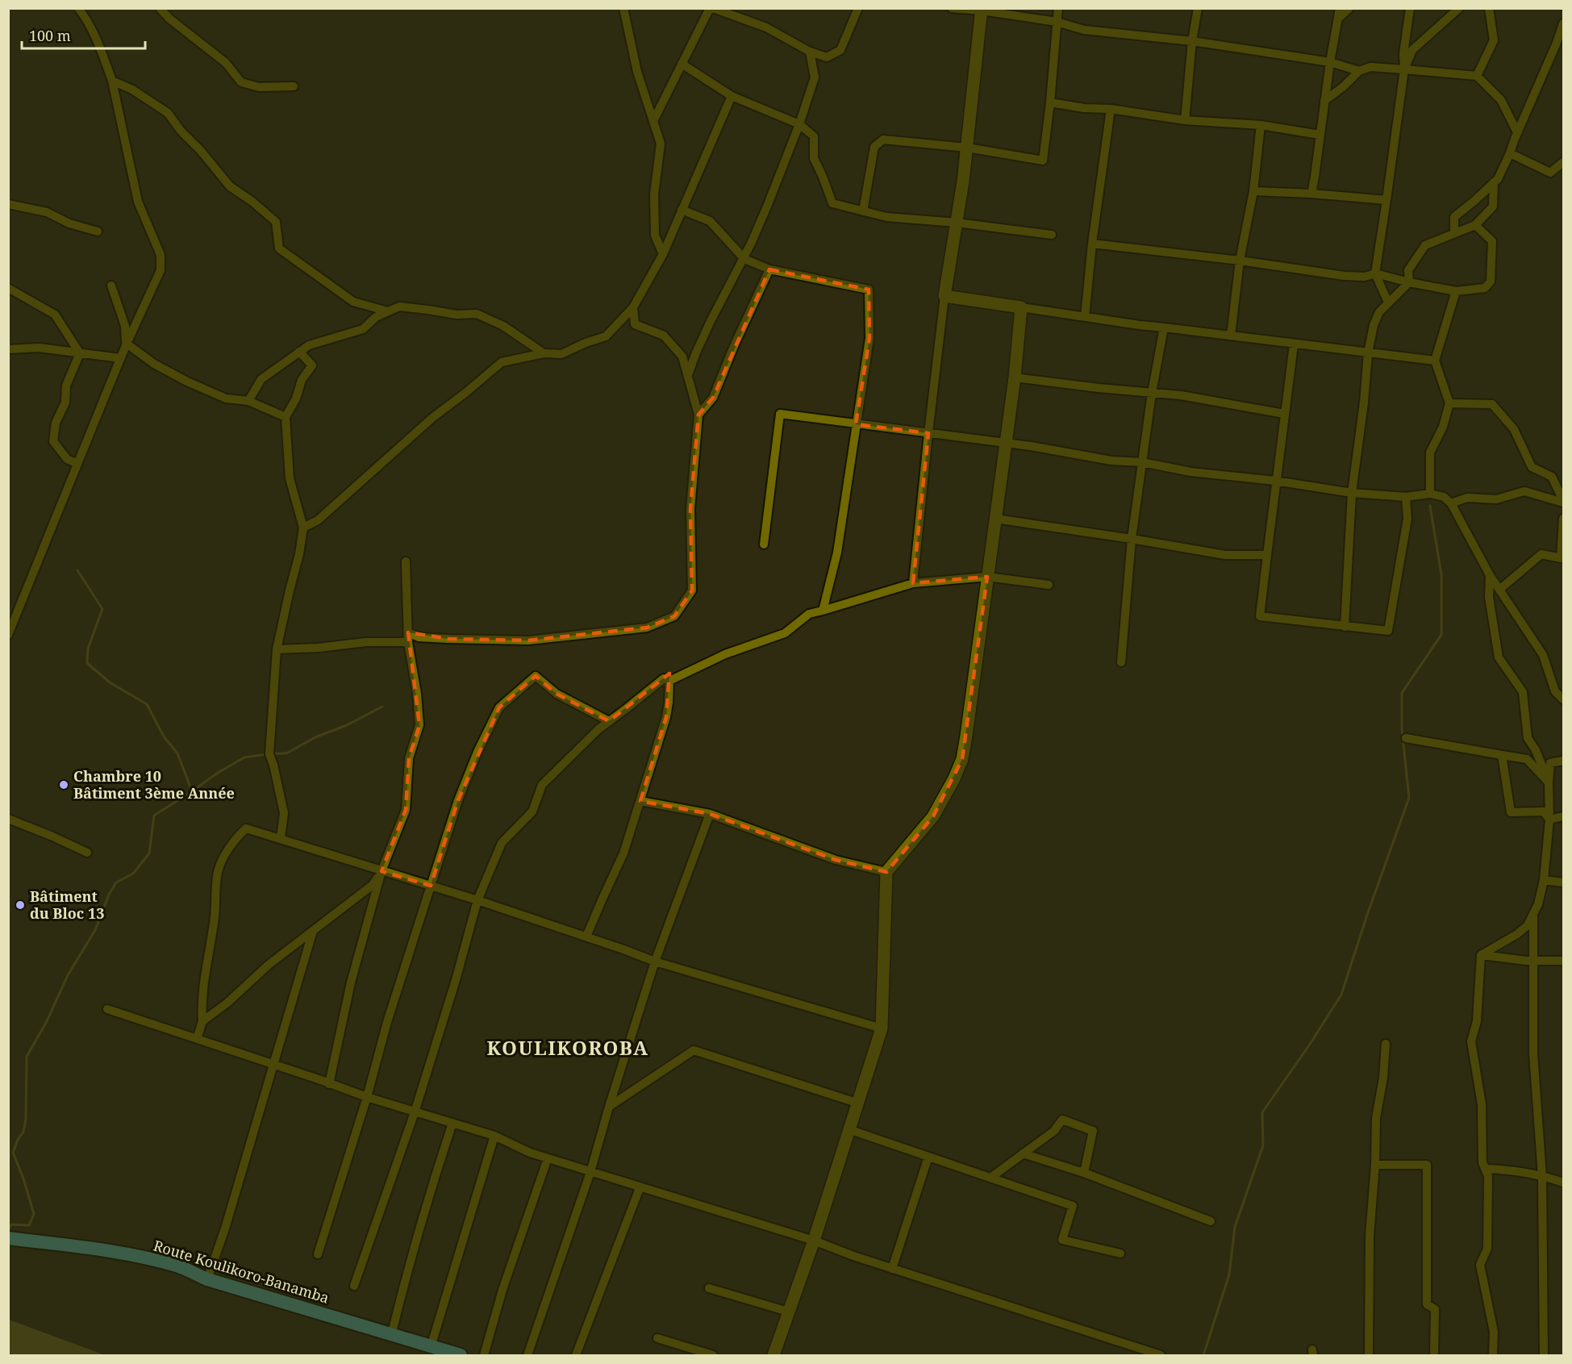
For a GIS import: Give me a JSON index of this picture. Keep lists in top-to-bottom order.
{
  "streets": {
    "main road": ["Route Koulikoro-Banamba"]
  },
  "districts": ["KOULIKOROBA"],
  "places": ["Chambre 10 Bâtiment 3ème Année", "Bâtiment du Bloc 13"],
  "scale_bar": "100 m"
}
